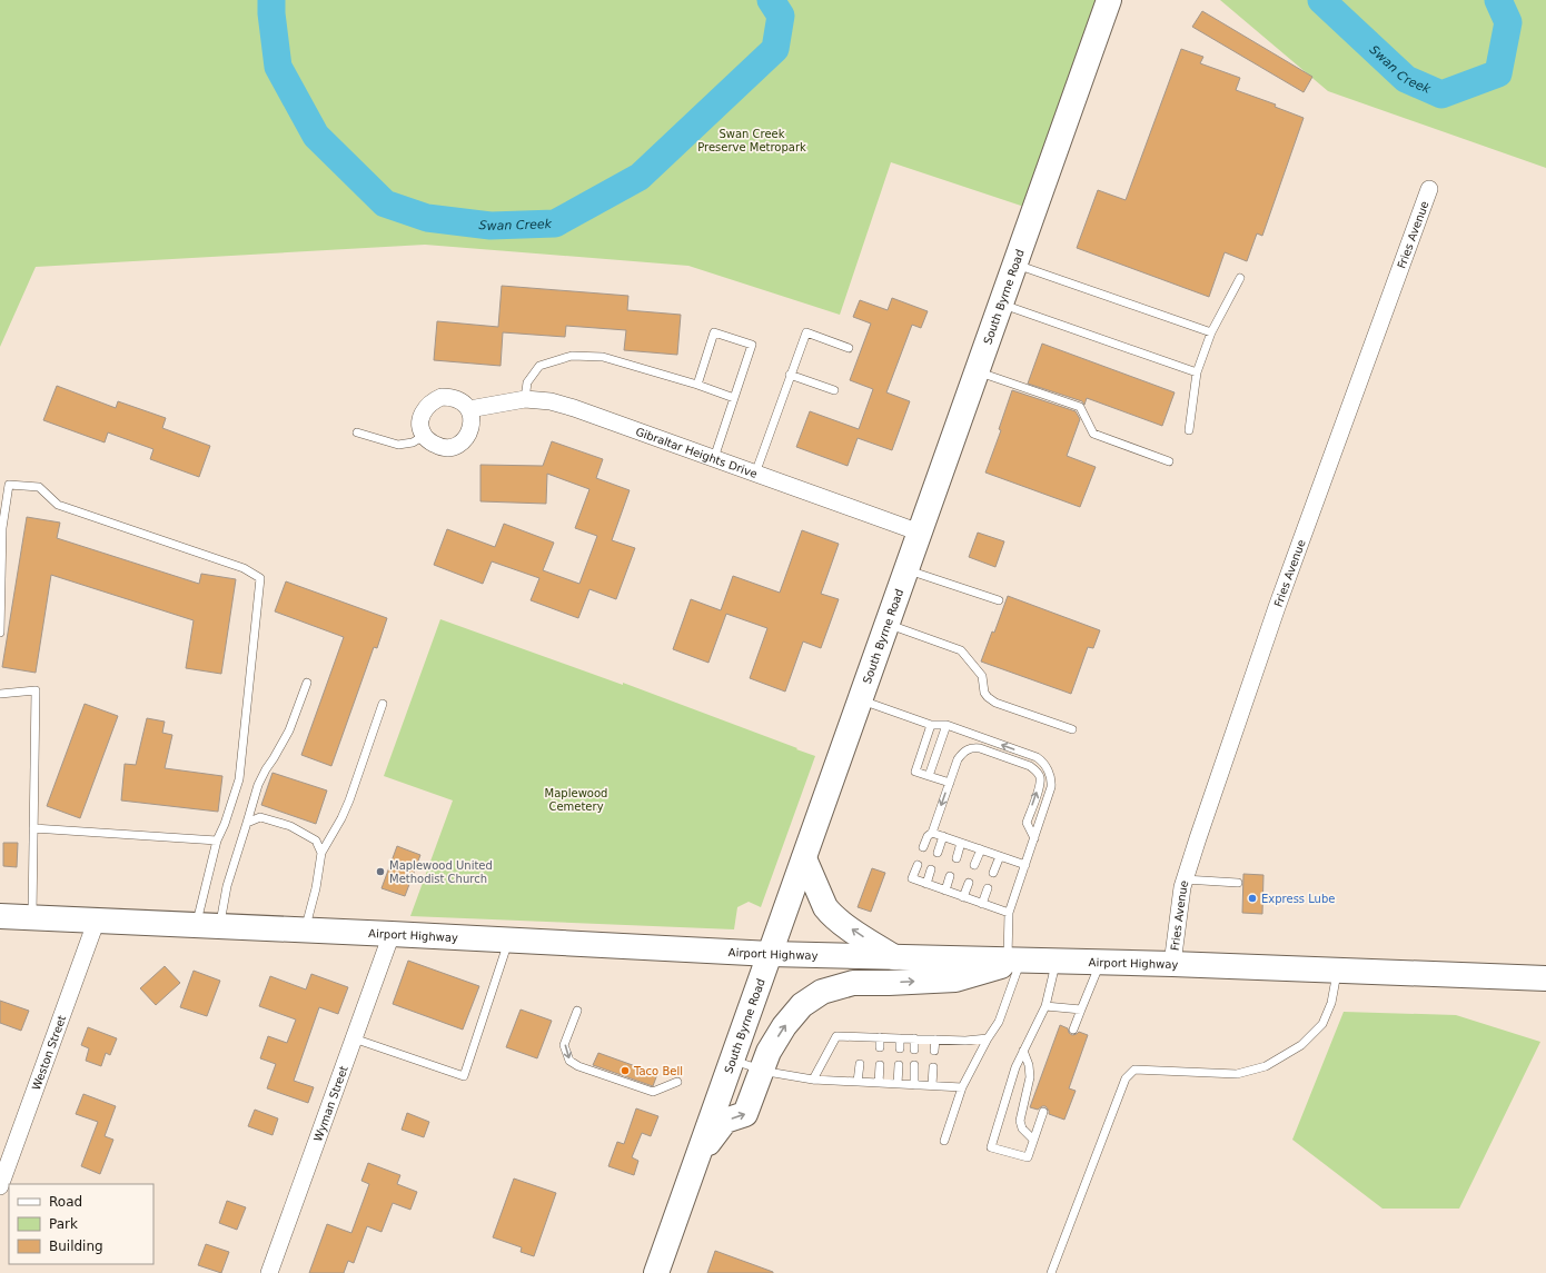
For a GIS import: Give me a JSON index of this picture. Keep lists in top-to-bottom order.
{
  "streets": {
    "main road": ["South Byrne Road", "Airport Highway"],
    "street": [
      "Fries Avenue",
      "Gibraltar Heights Drive",
      "Weston Street",
      "Wyman Street"
    ]
  },
  "crossings": [
    ["Fries Avenue", "Airport Highway"],
    ["South Byrne Road", "Gibraltar Heights Drive"],
    ["South Byrne Road", "Airport Highway"],
    ["Airport Highway", "Weston Street"],
    ["Airport Highway", "Wyman Street"]
  ],
  "water": ["Swan Creek"],
  "parks": ["Swan Creek Preserve Metropark", "Maplewood Cemetery"],
  "places": ["Maplewood United Methodist Church", "Express Lube", "Taco Bell"],
  "legend": ["Road", "Park", "Building"]
}
